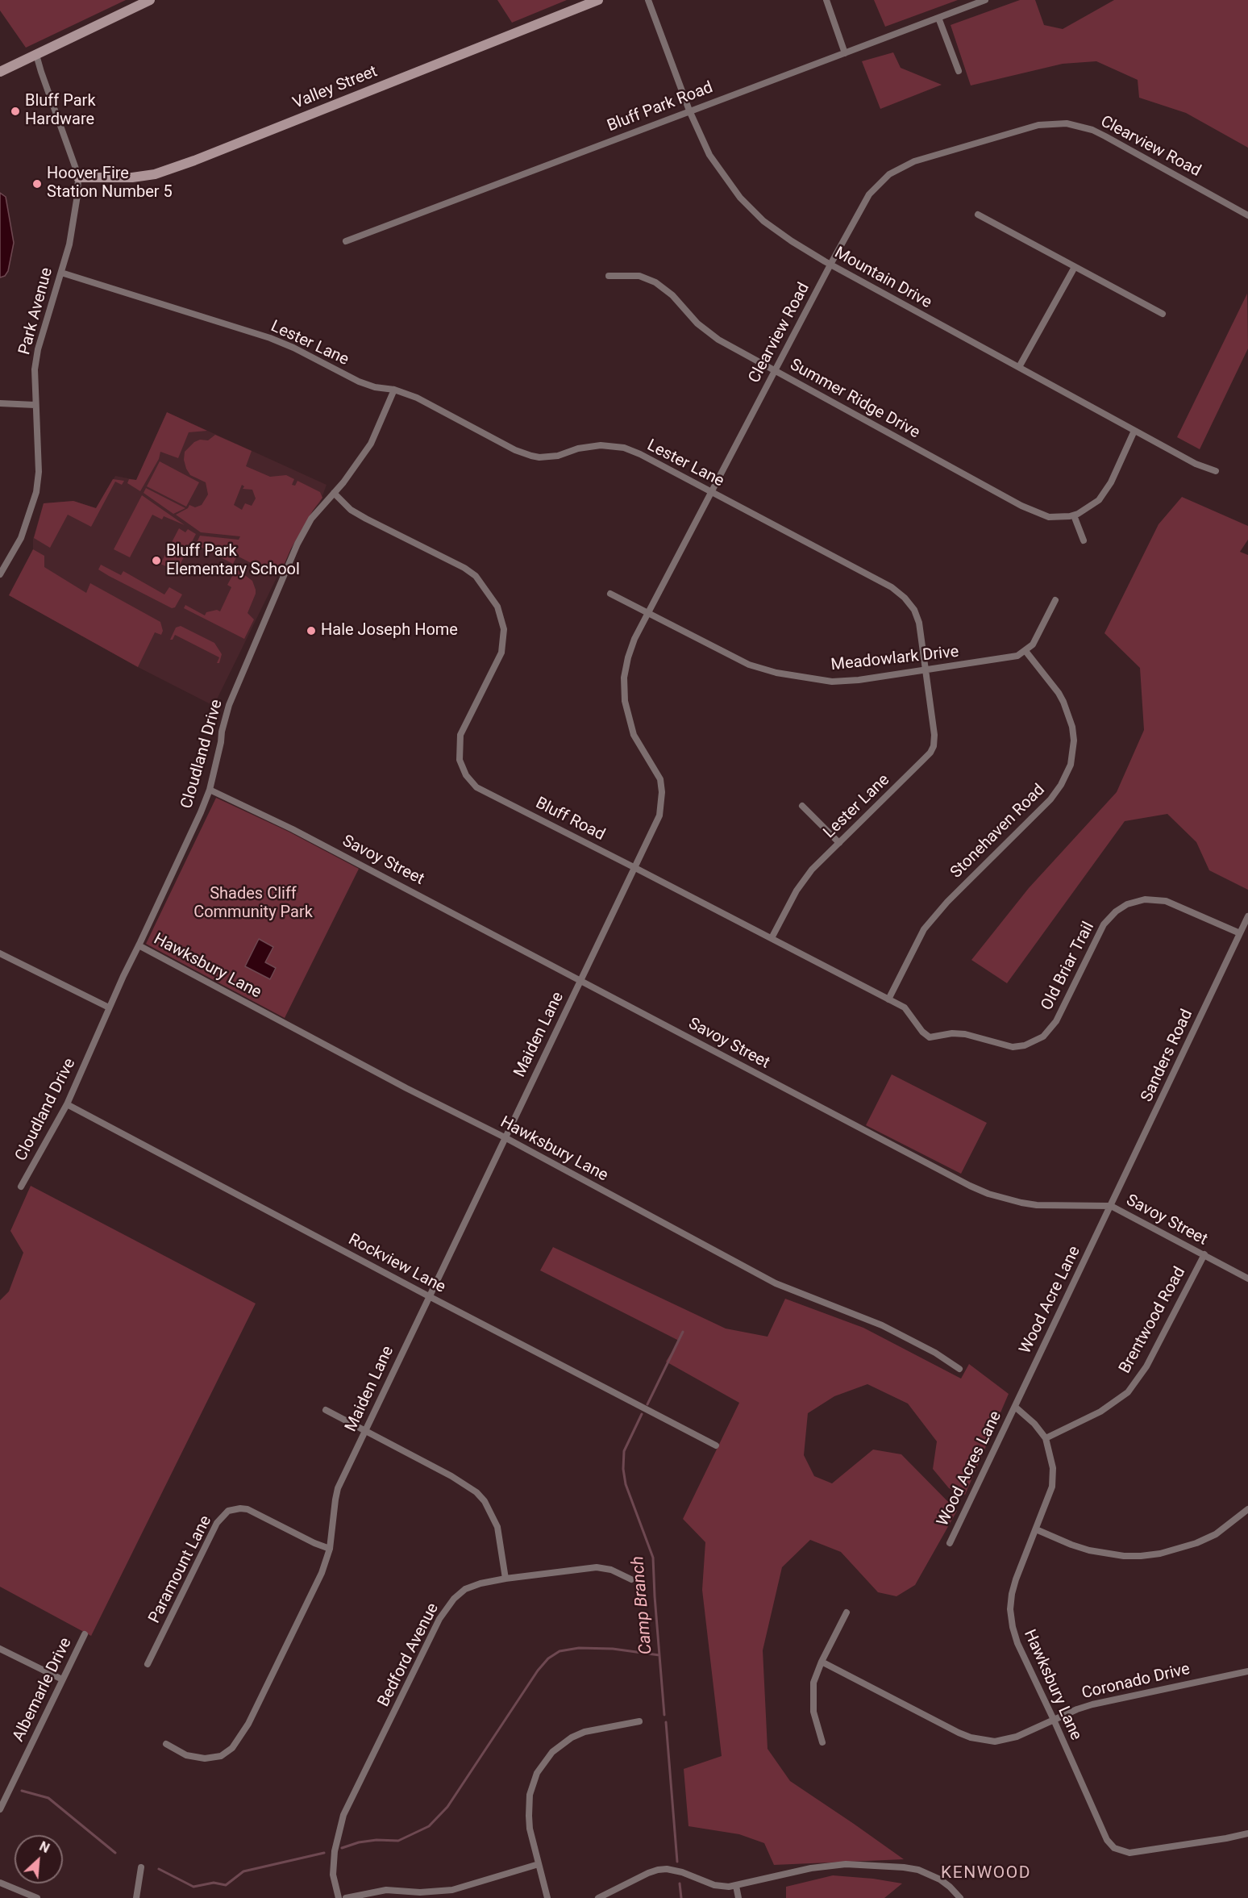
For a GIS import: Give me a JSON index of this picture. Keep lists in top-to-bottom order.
{
  "streets": {
    "street": [
      "Valley Street",
      "Bluff Park Road",
      "Clearview Road",
      "Mountain Drive",
      "Park Avenue",
      "Lester Lane",
      "Summer Ridge Drive",
      "Meadowlark Drive",
      "Cloudland Drive",
      "Bluff Road",
      "Stonehaven Road",
      "Savoy Street",
      "Hawksbury Lane",
      "Old Briar Trail",
      "Maiden Lane",
      "Sanders Road",
      "Rockview Lane",
      "Wood Acre Lane",
      "Brentwood Road",
      "Wood Acres Lane",
      "Paramount Lane",
      "Bedford Avenue",
      "Coronado Drive",
      "Albemarle Drive"
    ]
  },
  "crossings": [
    ["Valley Street", "Park Avenue"],
    ["Bluff Park Road", "Mountain Drive"],
    ["Clearview Road", "Mountain Drive"],
    ["Clearview Road", "Lester Lane"],
    ["Clearview Road", "Summer Ridge Drive"],
    ["Clearview Road", "Meadowlark Drive"],
    ["Clearview Road", "Bluff Road"],
    ["Clearview Road", "Maiden Lane"],
    ["Mountain Drive", "Summer Ridge Drive"],
    ["Park Avenue", "Lester Lane"],
    ["Lester Lane", "Meadowlark Drive"],
    ["Lester Lane", "Cloudland Drive"],
    ["Lester Lane", "Bluff Road"],
    ["Meadowlark Drive", "Stonehaven Road"],
    ["Cloudland Drive", "Bluff Road"],
    ["Cloudland Drive", "Savoy Street"],
    ["Cloudland Drive", "Hawksbury Lane"],
    ["Cloudland Drive", "Rockview Lane"],
    ["Bluff Road", "Stonehaven Road"],
    ["Bluff Road", "Old Briar Trail"],
    ["Bluff Road", "Maiden Lane"],
    ["Savoy Street", "Maiden Lane"],
    ["Savoy Street", "Sanders Road"],
    ["Savoy Street", "Wood Acre Lane"],
    ["Savoy Street", "Brentwood Road"],
    ["Hawksbury Lane", "Maiden Lane"],
    ["Hawksbury Lane", "Wood Acre Lane"],
    ["Hawksbury Lane", "Brentwood Road"],
    ["Hawksbury Lane", "Wood Acres Lane"],
    ["Hawksbury Lane", "Coronado Drive"],
    ["Old Briar Trail", "Sanders Road"],
    ["Maiden Lane", "Rockview Lane"],
    ["Maiden Lane", "Paramount Lane"],
    ["Sanders Road", "Wood Acre Lane"],
    ["Wood Acre Lane", "Wood Acres Lane"]
  ],
  "districts": ["KENWOOD"],
  "water": ["Camp Branch"],
  "parks": ["Shades Cliff Community Park"],
  "places": [
    "Bluff Park Hardware",
    "Hoover Fire Station Number 5",
    "Bluff Park Elementary School",
    "Hale Joseph Home"
  ],
  "north": "top right"
}
